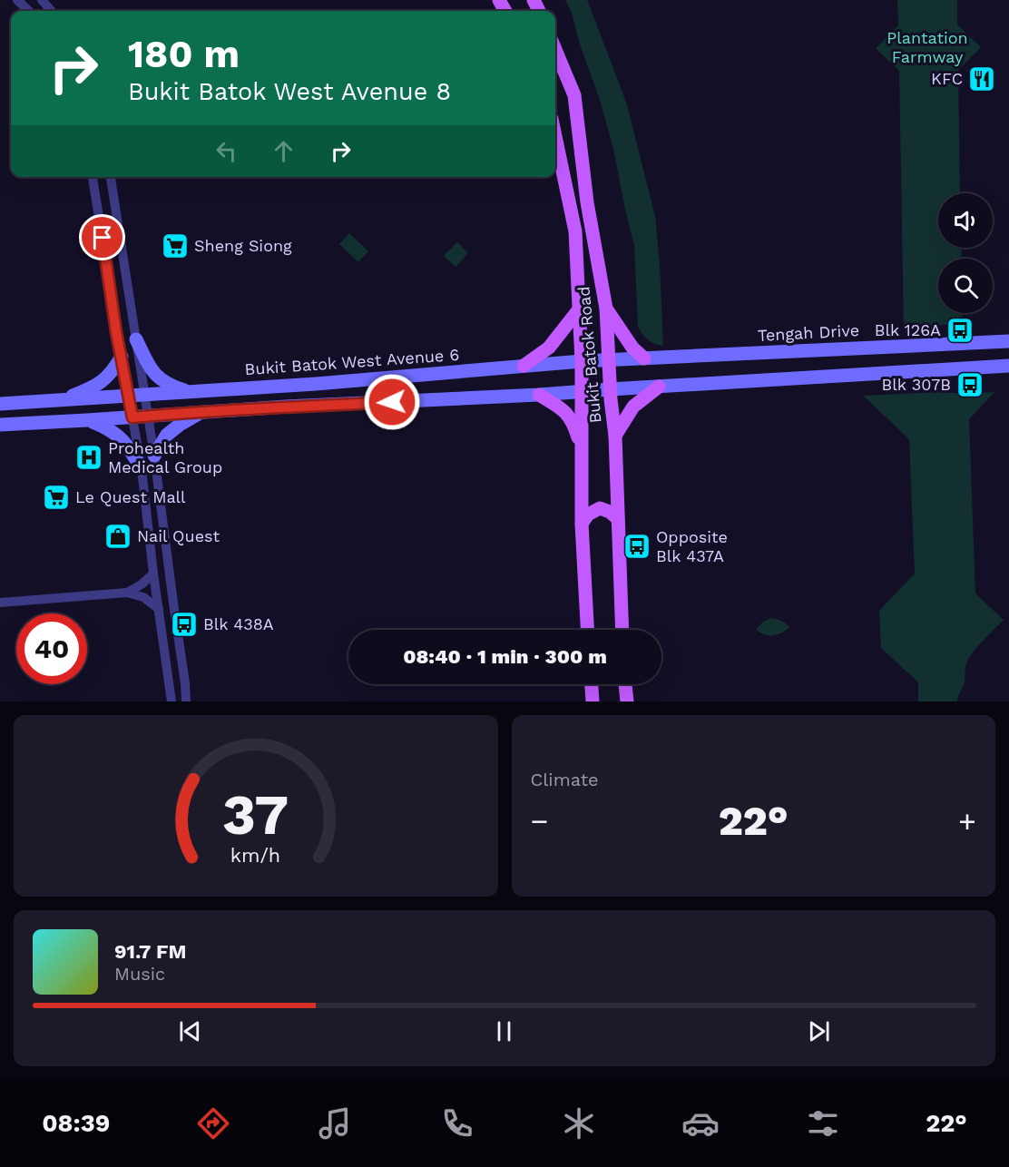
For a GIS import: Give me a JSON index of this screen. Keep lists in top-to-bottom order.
{
  "streets": {
    "main road": ["Bukit Batok Road"],
    "street": ["Tengah Drive", "Bukit Batok West Avenue 6"]
  },
  "crossings": [
    ["Tengah Drive", "Bukit Batok Road"],
    ["Tengah Drive", "Bukit Batok West Avenue 6"],
    ["Bukit Batok Road", "Bukit Batok West Avenue 6"]
  ],
  "parks": ["Plantation Farmway"],
  "places": {
    "restaurant": ["KFC"],
    "supermarket": ["Sheng Siong", "Le Quest Mall"],
    "bus stop": [
      "Blk 126A",
      "Blk 307B",
      "Opposite Blk 437A",
      "Blk 438A"
    ],
    "hospital": ["Prohealth Medical Group"],
    "shop": ["Nail Quest"]
  },
  "page": {
    "turn": ["180 m", "Bukit Batok West Avenue 8"],
    "limit": "40",
    "trip": "08:40 · 1 min · 300 m",
    "tile": "Climate",
    "heat": ["−", "22°", "+"],
    "song": ["91.7 FM", "Music"],
    "tabs": ["08:39", "22°"],
    "gauge": ["37", "km/h"]
  }
}
